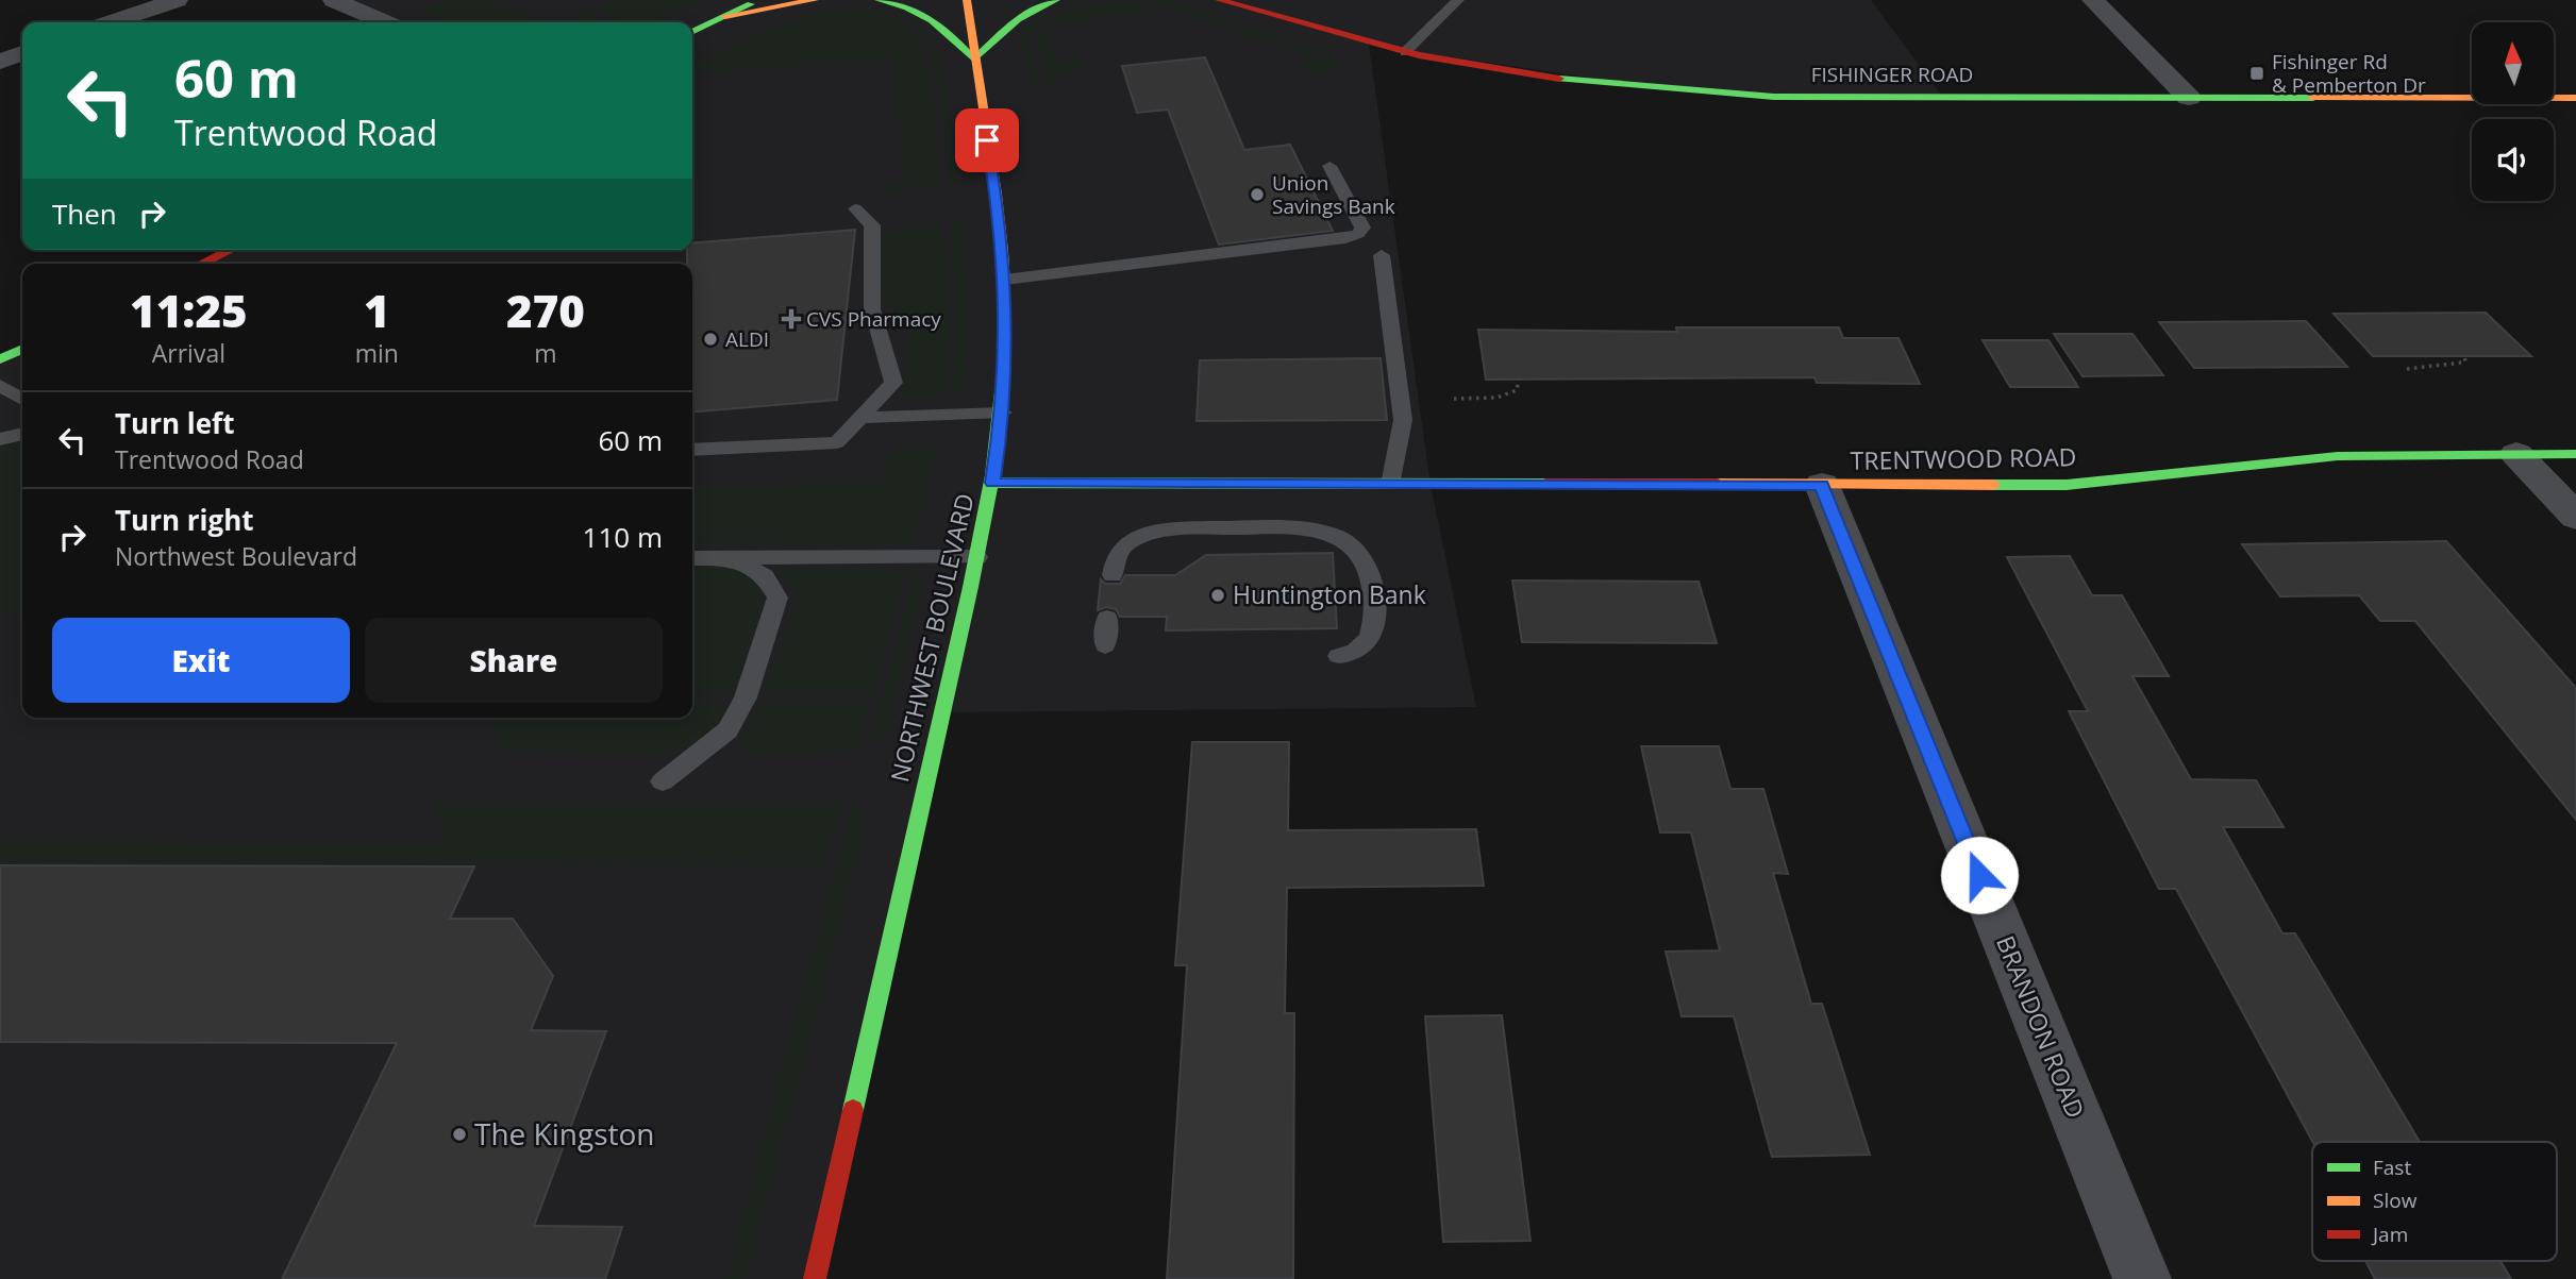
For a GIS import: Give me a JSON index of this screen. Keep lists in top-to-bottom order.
{
  "streets": {
    "main road": ["FISHINGER ROAD", "TRENTWOOD ROAD", "NORTHWEST BOULEVARD"],
    "street": ["BRANDON ROAD"]
  },
  "crossings": [
    ["TRENTWOOD ROAD", "NORTHWEST BOULEVARD"],
    ["TRENTWOOD ROAD", "BRANDON ROAD"]
  ],
  "places": {
    "transit": ["Fishinger Rd & Pemberton Dr"],
    "other": [
      "Union Savings Bank",
      "ALDI",
      "Huntington Bank",
      "The Kingston"
    ],
    "health": ["CVS Pharmacy"]
  },
  "legend": ["Fast", "Slow", "Jam"],
  "north": "top",
  "page": {
    "turn": ["60 m", "Trentwood Road"],
    "then": "Then",
    "eta": [
      "11:25",
      "Arrival",
      "1",
      "min",
      "270",
      "m"
    ],
    "list": [
      {
        "name": "Turn left",
        "note": "Trentwood Road",
        "value": "60 m"
      },
      {
        "name": "Turn right",
        "note": "Northwest Boulevard",
        "value": "110 m"
      }
    ],
    "buttons": ["Exit", "Share"]
  }
}
